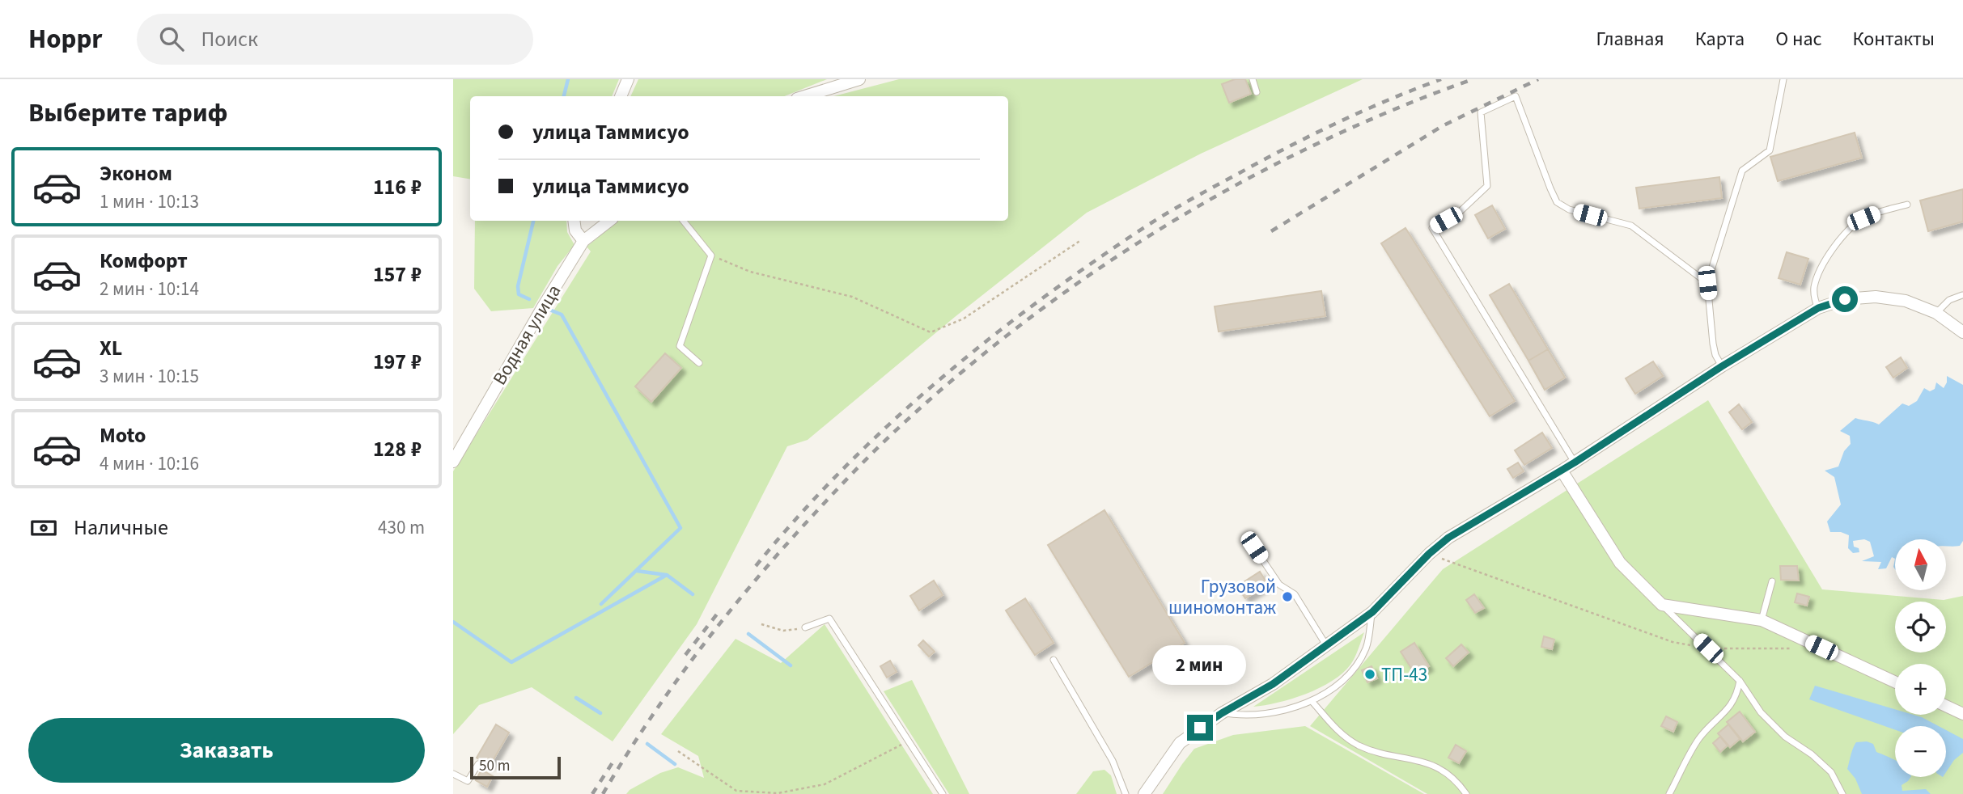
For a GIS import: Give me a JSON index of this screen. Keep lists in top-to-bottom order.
{
  "streets": {
    "street": ["Водная улица"]
  },
  "places": ["Грузовой шиномонтаж", "ТП-43"],
  "scale_bar": "50 m",
  "north": "top",
  "page": {
    "header": "Hoppr",
    "search": "Поиск",
    "nav": [
      "Главная",
      "Карта",
      "О нас",
      "Контакты"
    ],
    "heading": "Выберите тариф",
    "banner": ["улица Таммисуо", "улица Таммисуо"],
    "list": [
      {
        "name": "Эконом",
        "note": "1 мин · 10:13",
        "value": "116 ₽"
      },
      {
        "name": "Комфорт",
        "note": "2 мин · 10:14",
        "value": "157 ₽"
      },
      {
        "name": "XL",
        "note": "3 мин · 10:15",
        "value": "197 ₽"
      },
      {
        "name": "Moto",
        "note": "4 мин · 10:16",
        "value": "128 ₽"
      }
    ],
    "pay": ["Наличные", "430 m"],
    "map_buttons": ["+", "−"],
    "bubble": "2 мин",
    "buttons": "Заказать",
    "scale": "50 m"
  }
}
